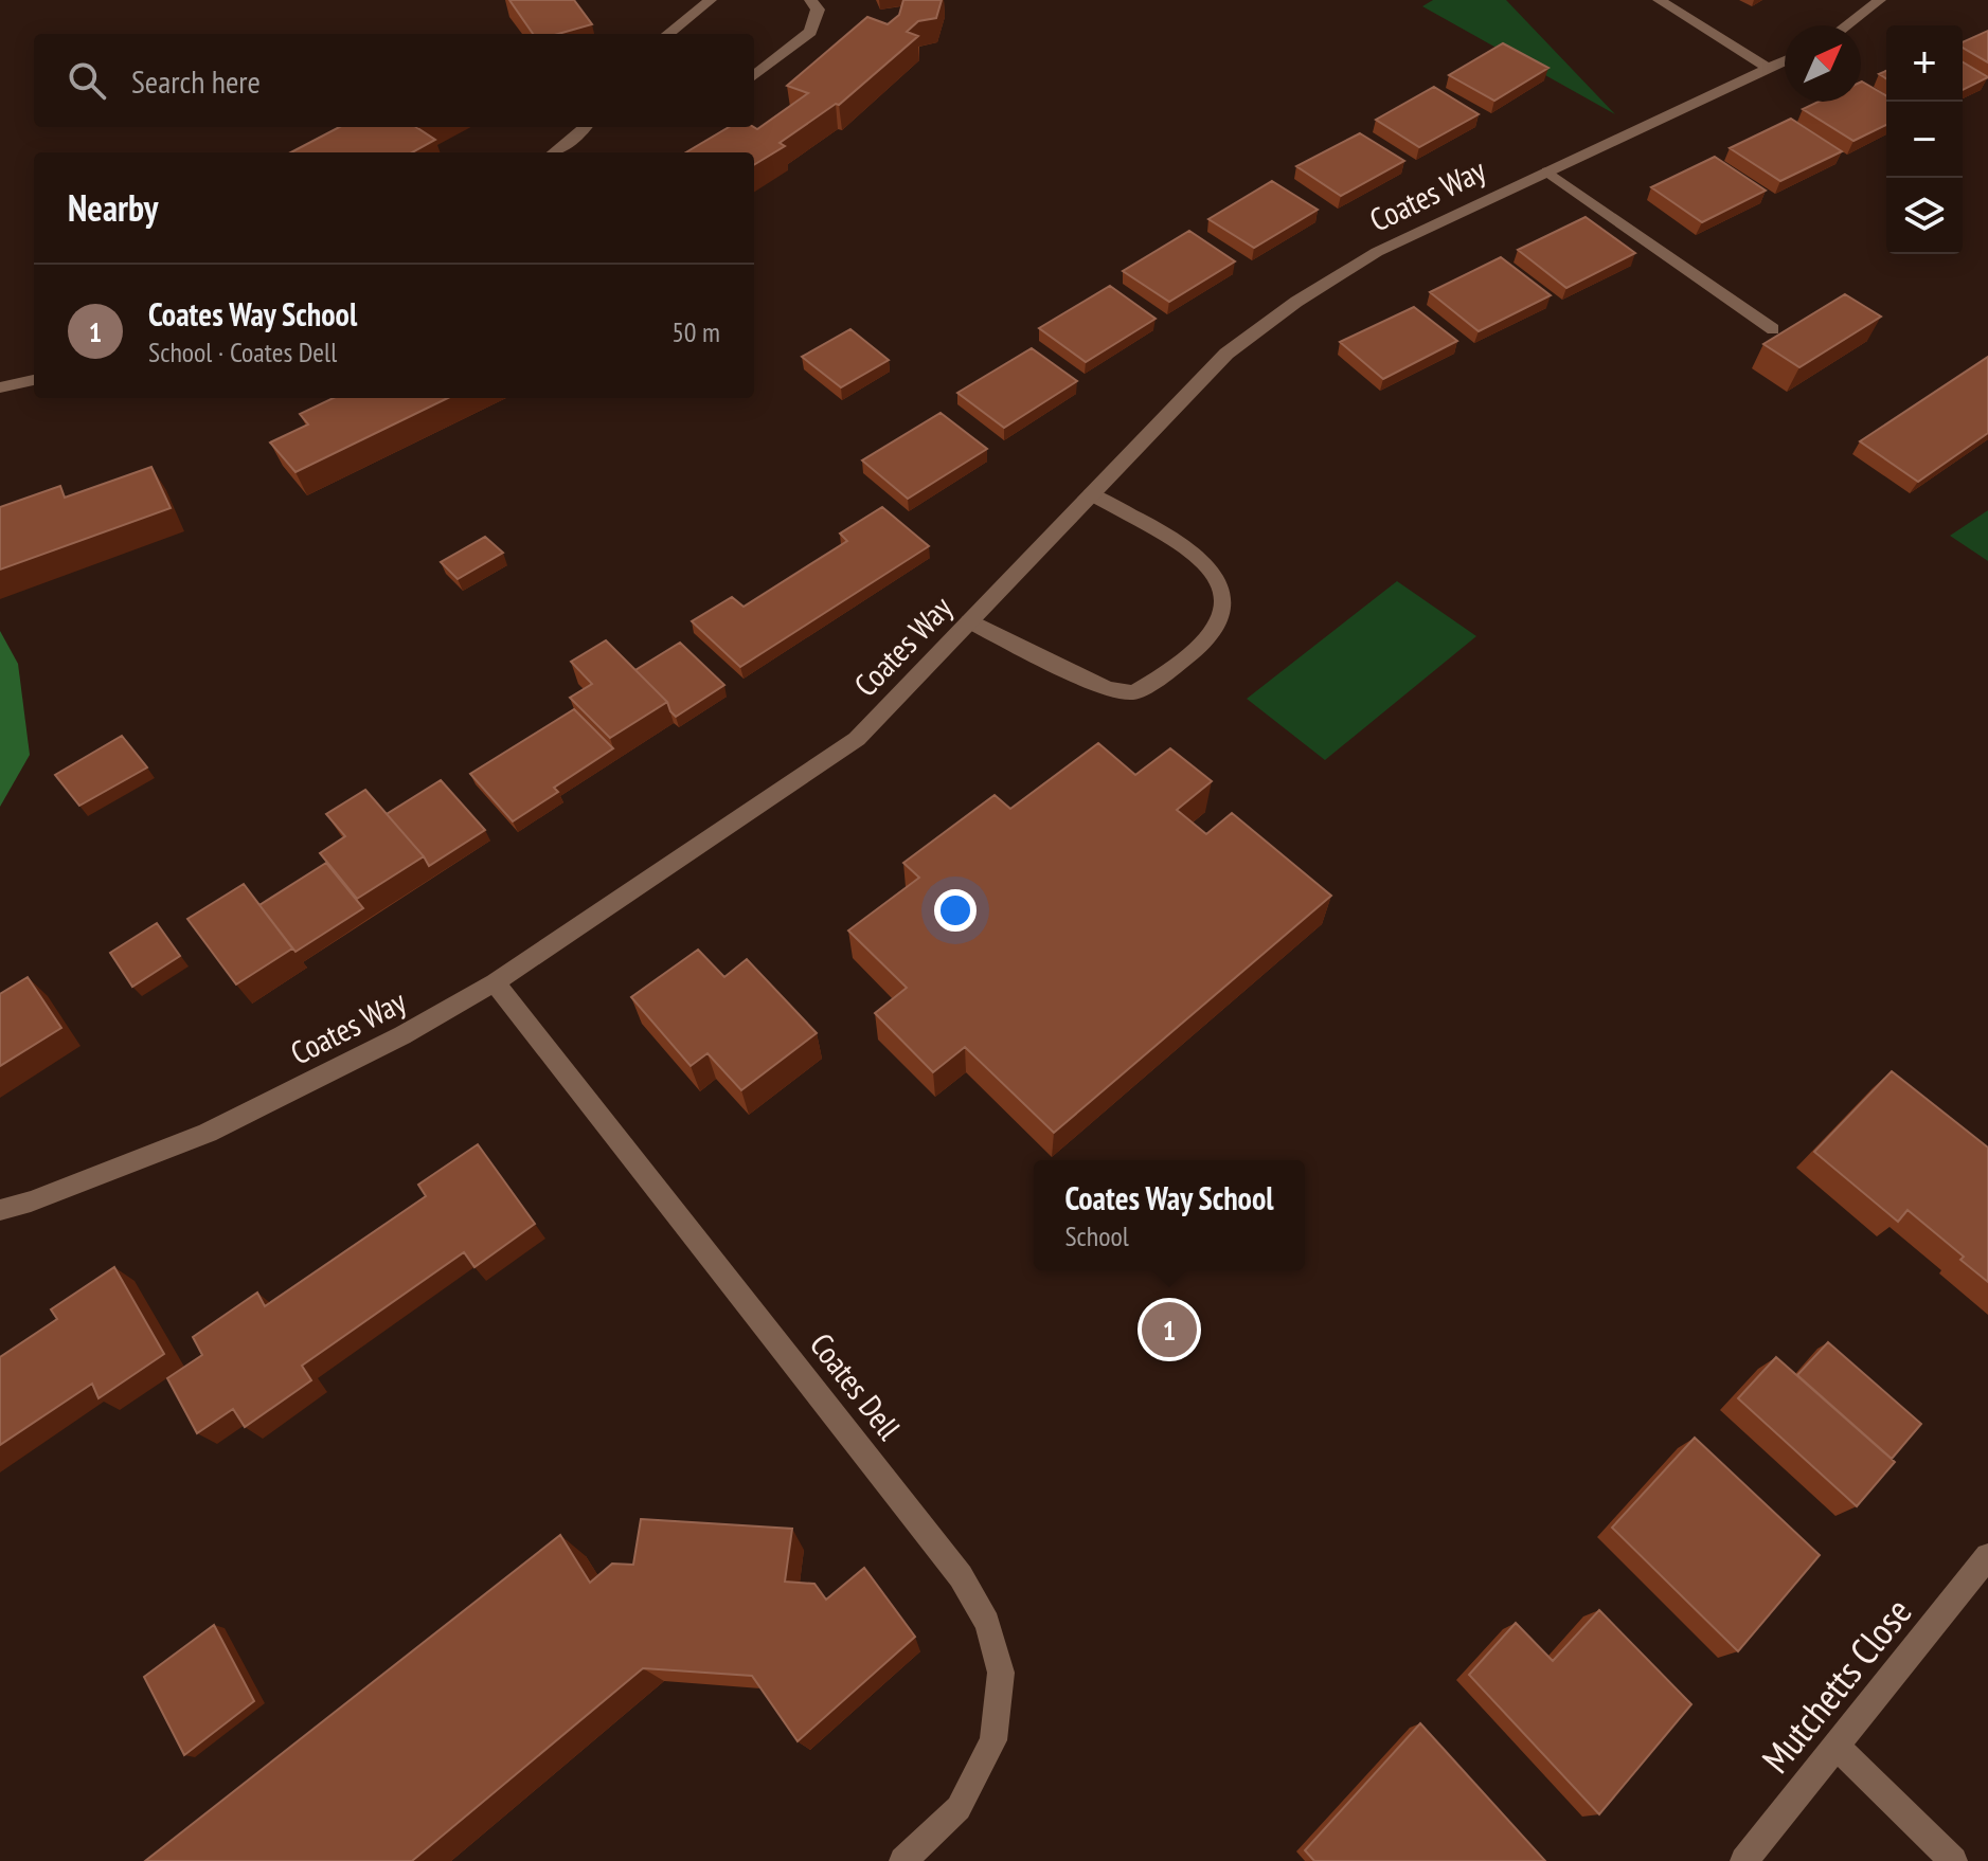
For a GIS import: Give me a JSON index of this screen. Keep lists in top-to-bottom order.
{
  "streets": {
    "street": ["Coates Way", "Coates Dell", "Mutchetts Close"]
  },
  "crossings": [
    ["Coates Way", "Coates Dell"]
  ],
  "north": "top right",
  "page": {
    "map_buttons": ["+", "−"],
    "search": "Search here",
    "heading": "Nearby",
    "list": [
      {
        "mark": "1",
        "name": "Coates Way School",
        "note": "School · Coates Dell",
        "value": "50 m"
      }
    ],
    "popup": ["Coates Way School", "School"],
    "pins": "1"
  }
}
